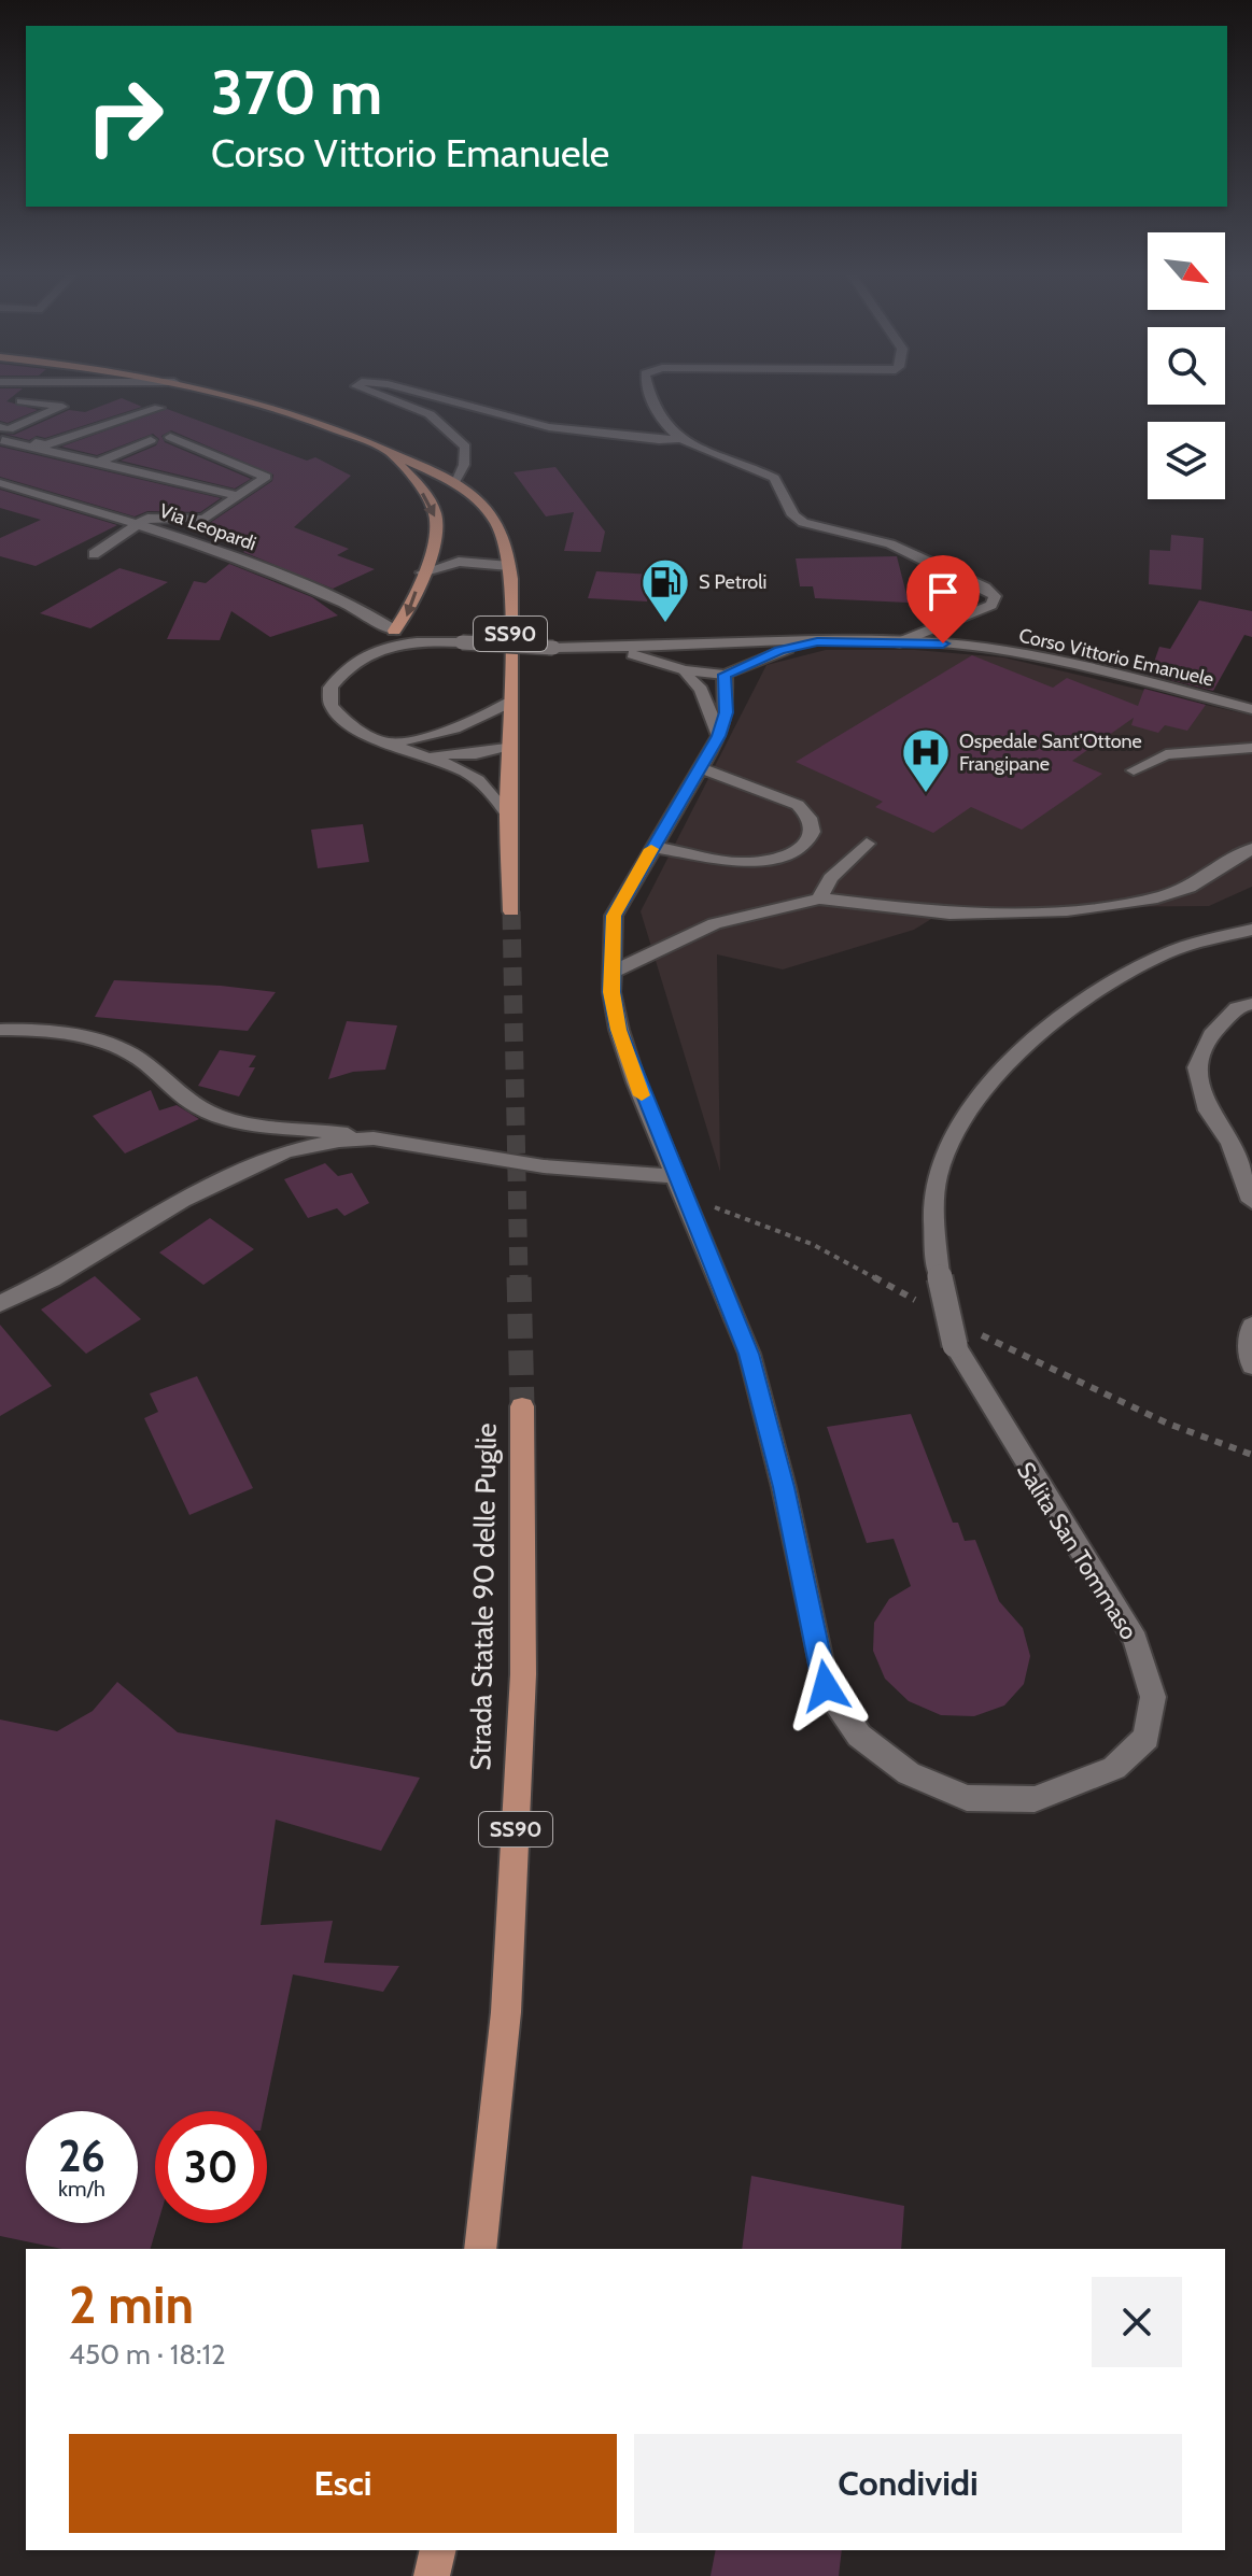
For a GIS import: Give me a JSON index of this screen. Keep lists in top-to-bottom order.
{
  "streets": {
    "main road": ["SS90", "Strada Statale 90 delle Puglie"],
    "street": ["Via Leopardi", "Corso Vittorio Emanuele", "Salita San Tommaso"]
  },
  "crossings": [
    ["Via Leopardi", "Corso Vittorio Emanuele"],
    ["SS90", "Corso Vittorio Emanuele"],
    ["Corso Vittorio Emanuele", "Salita San Tommaso"]
  ],
  "places": {
    "fuel station": ["S Petroli"],
    "hospital": ["Ospedale Sant'Ottone Frangipane"]
  },
  "north": "bottom right",
  "page": {
    "turn": ["370 m", "Corso Vittorio Emanuele"],
    "speed": "26 km/h",
    "limit": "30",
    "heading": ["2 min", "450 m · 18:12"],
    "buttons": ["Esci", "Condividi"]
  }
}
